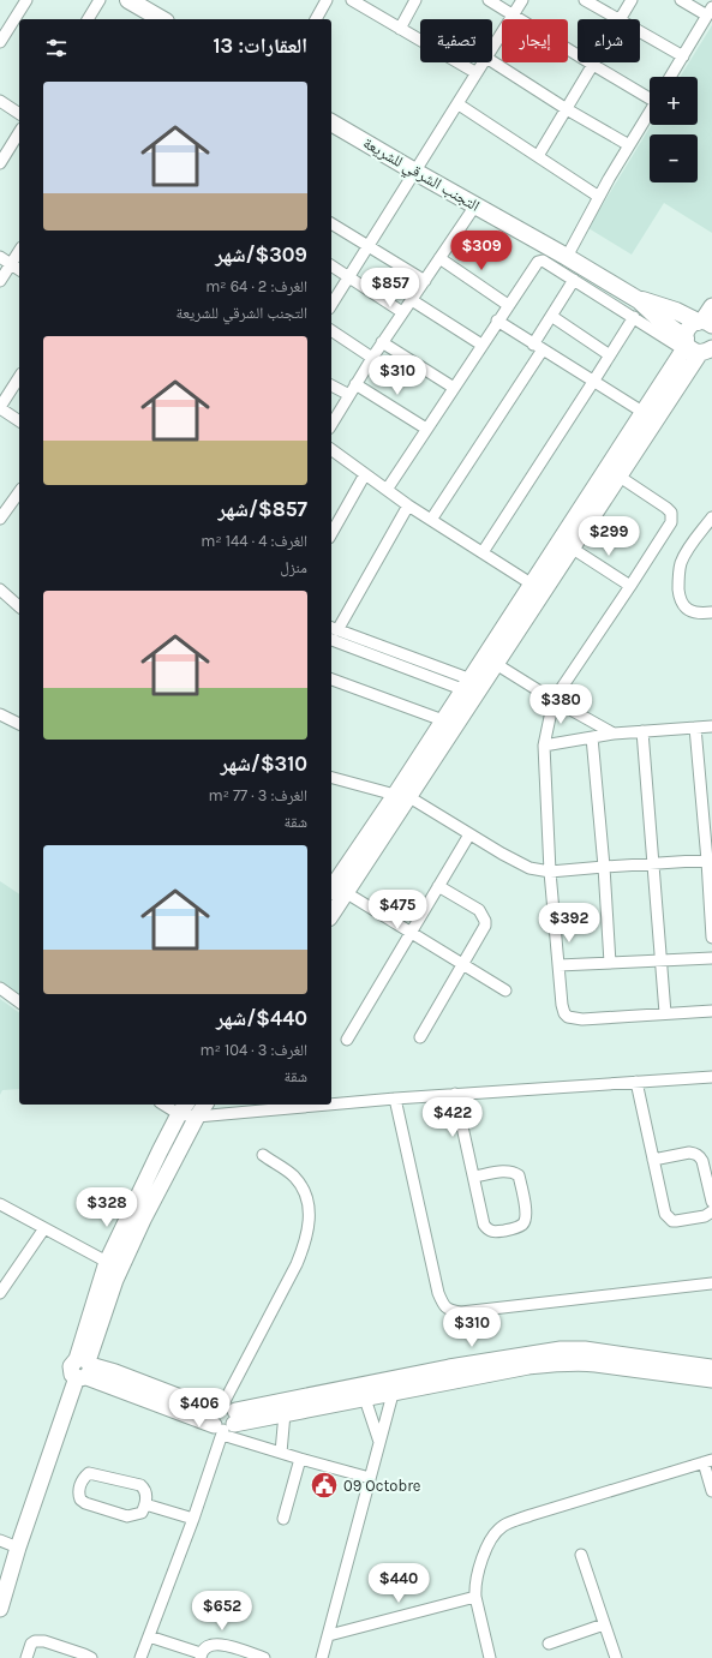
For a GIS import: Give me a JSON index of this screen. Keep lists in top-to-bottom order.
{
  "streets": {
    "main road": ["التجنب الشرقي للشريعة"]
  },
  "places": {
    "public building": ["09 Octobre"]
  },
  "page": {
    "chip": ["شراء", "إيجار", "تصفية"],
    "heading": "العقارات: 13",
    "map_buttons": ["+", "−"],
    "list": [
      {
        "name": "$309/شهر",
        "note": "الغرف: 2 · 64 m² · التجنب الشرقي للشريعة"
      },
      {
        "name": "$857/شهر",
        "note": "الغرف: 4 · 144 m² · منزل"
      },
      {
        "name": "$310/شهر",
        "note": "الغرف: 3 · 77 m² · شقة"
      },
      {
        "name": "$440/شهر",
        "note": "الغرف: 3 · 104 m² · شقة"
      }
    ],
    "price": [
      "$309",
      "$857",
      "$310",
      "$299",
      "$380",
      "$475",
      "$392",
      "$422",
      "$328",
      "$310",
      "$406",
      "$440",
      "$652"
    ]
  }
}
